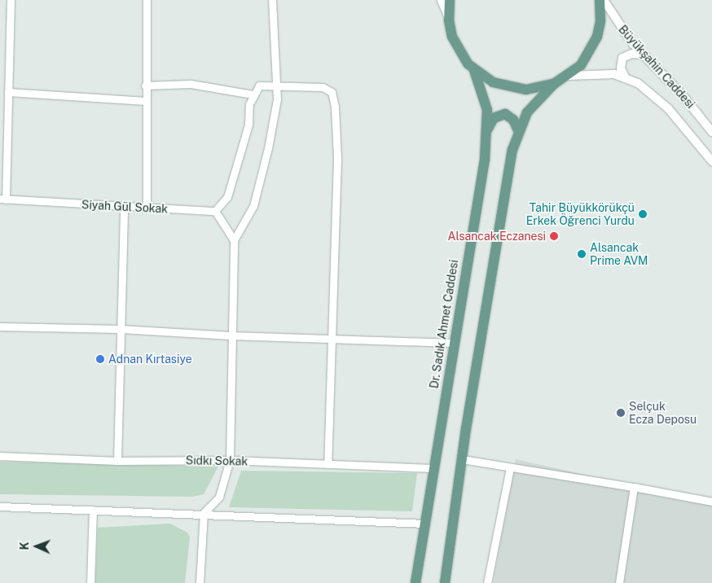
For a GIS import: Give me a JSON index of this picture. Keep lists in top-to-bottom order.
{
  "streets": {
    "main road": ["Dr. Sadık Ahmet Caddesi"],
    "street": ["Büyükşahin Caddesi", "Siyah Gül Sokak", "Sıdkı Sokak"]
  },
  "crossings": [
    ["Dr. Sadık Ahmet Caddesi", "Sıdkı Sokak"]
  ],
  "places": [
    "Tahir Büyükkörükçü Erkek Öğrenci Yurdu",
    "Alsancak Eczanesi",
    "Alsancak Prime AVM",
    "Adnan Kırtasiye",
    "Selçuk Ecza Deposu"
  ],
  "north": "left"
}
